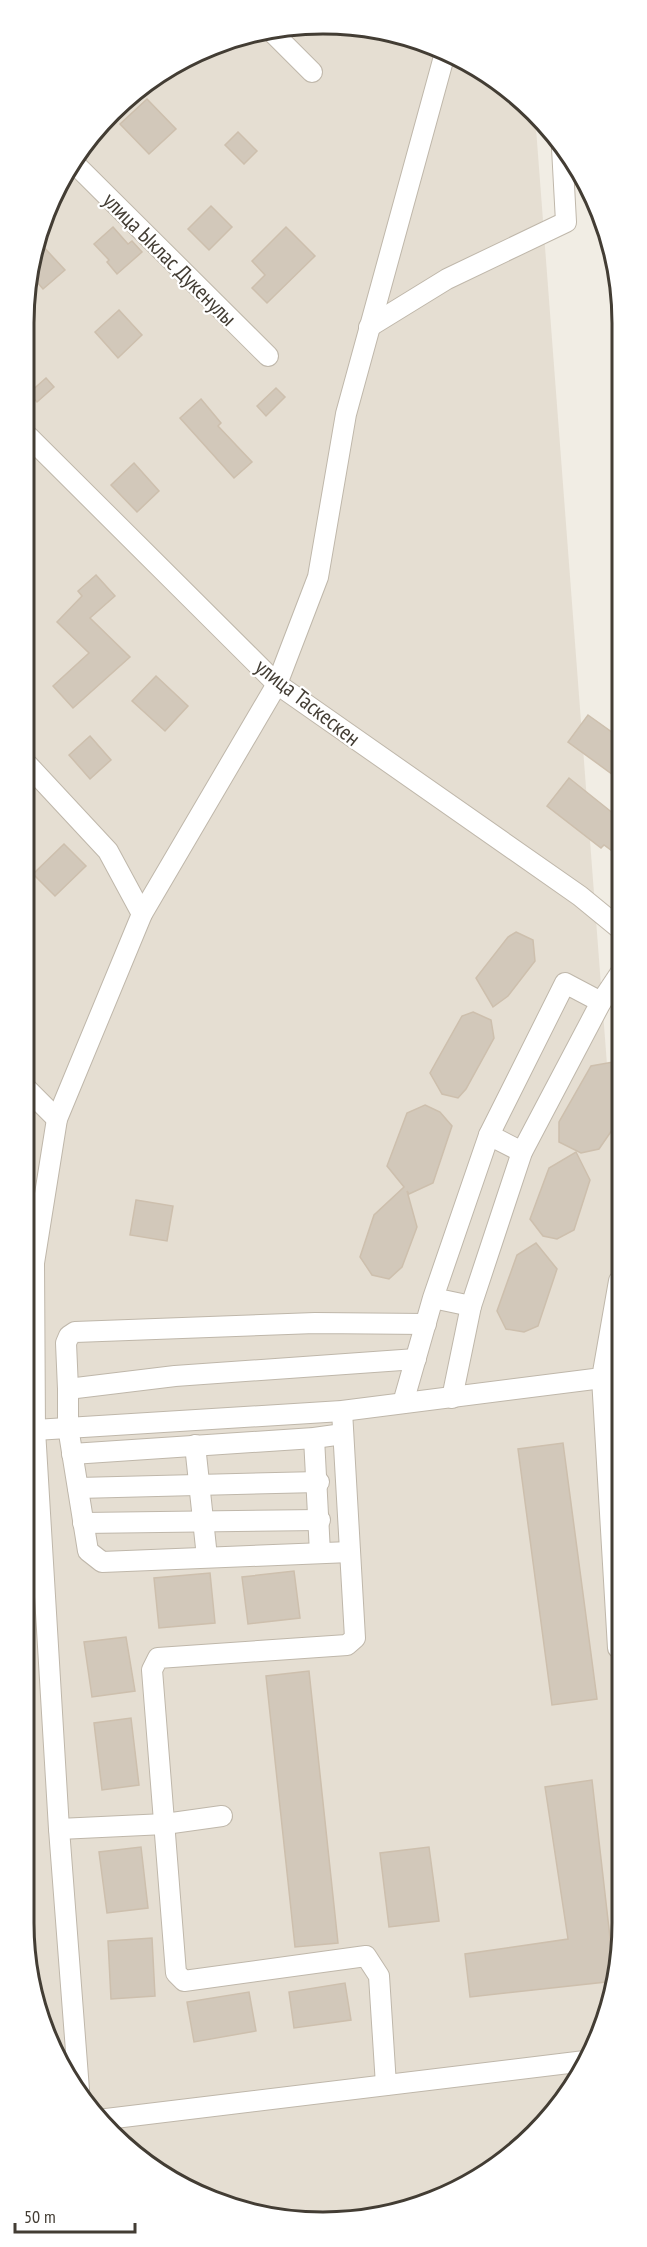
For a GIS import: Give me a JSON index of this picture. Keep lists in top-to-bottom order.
{
  "streets": {
    "street": ["улица Ыклас Дукенулы", "улица Таскескен"]
  },
  "scale_bar": "50 m"
}
